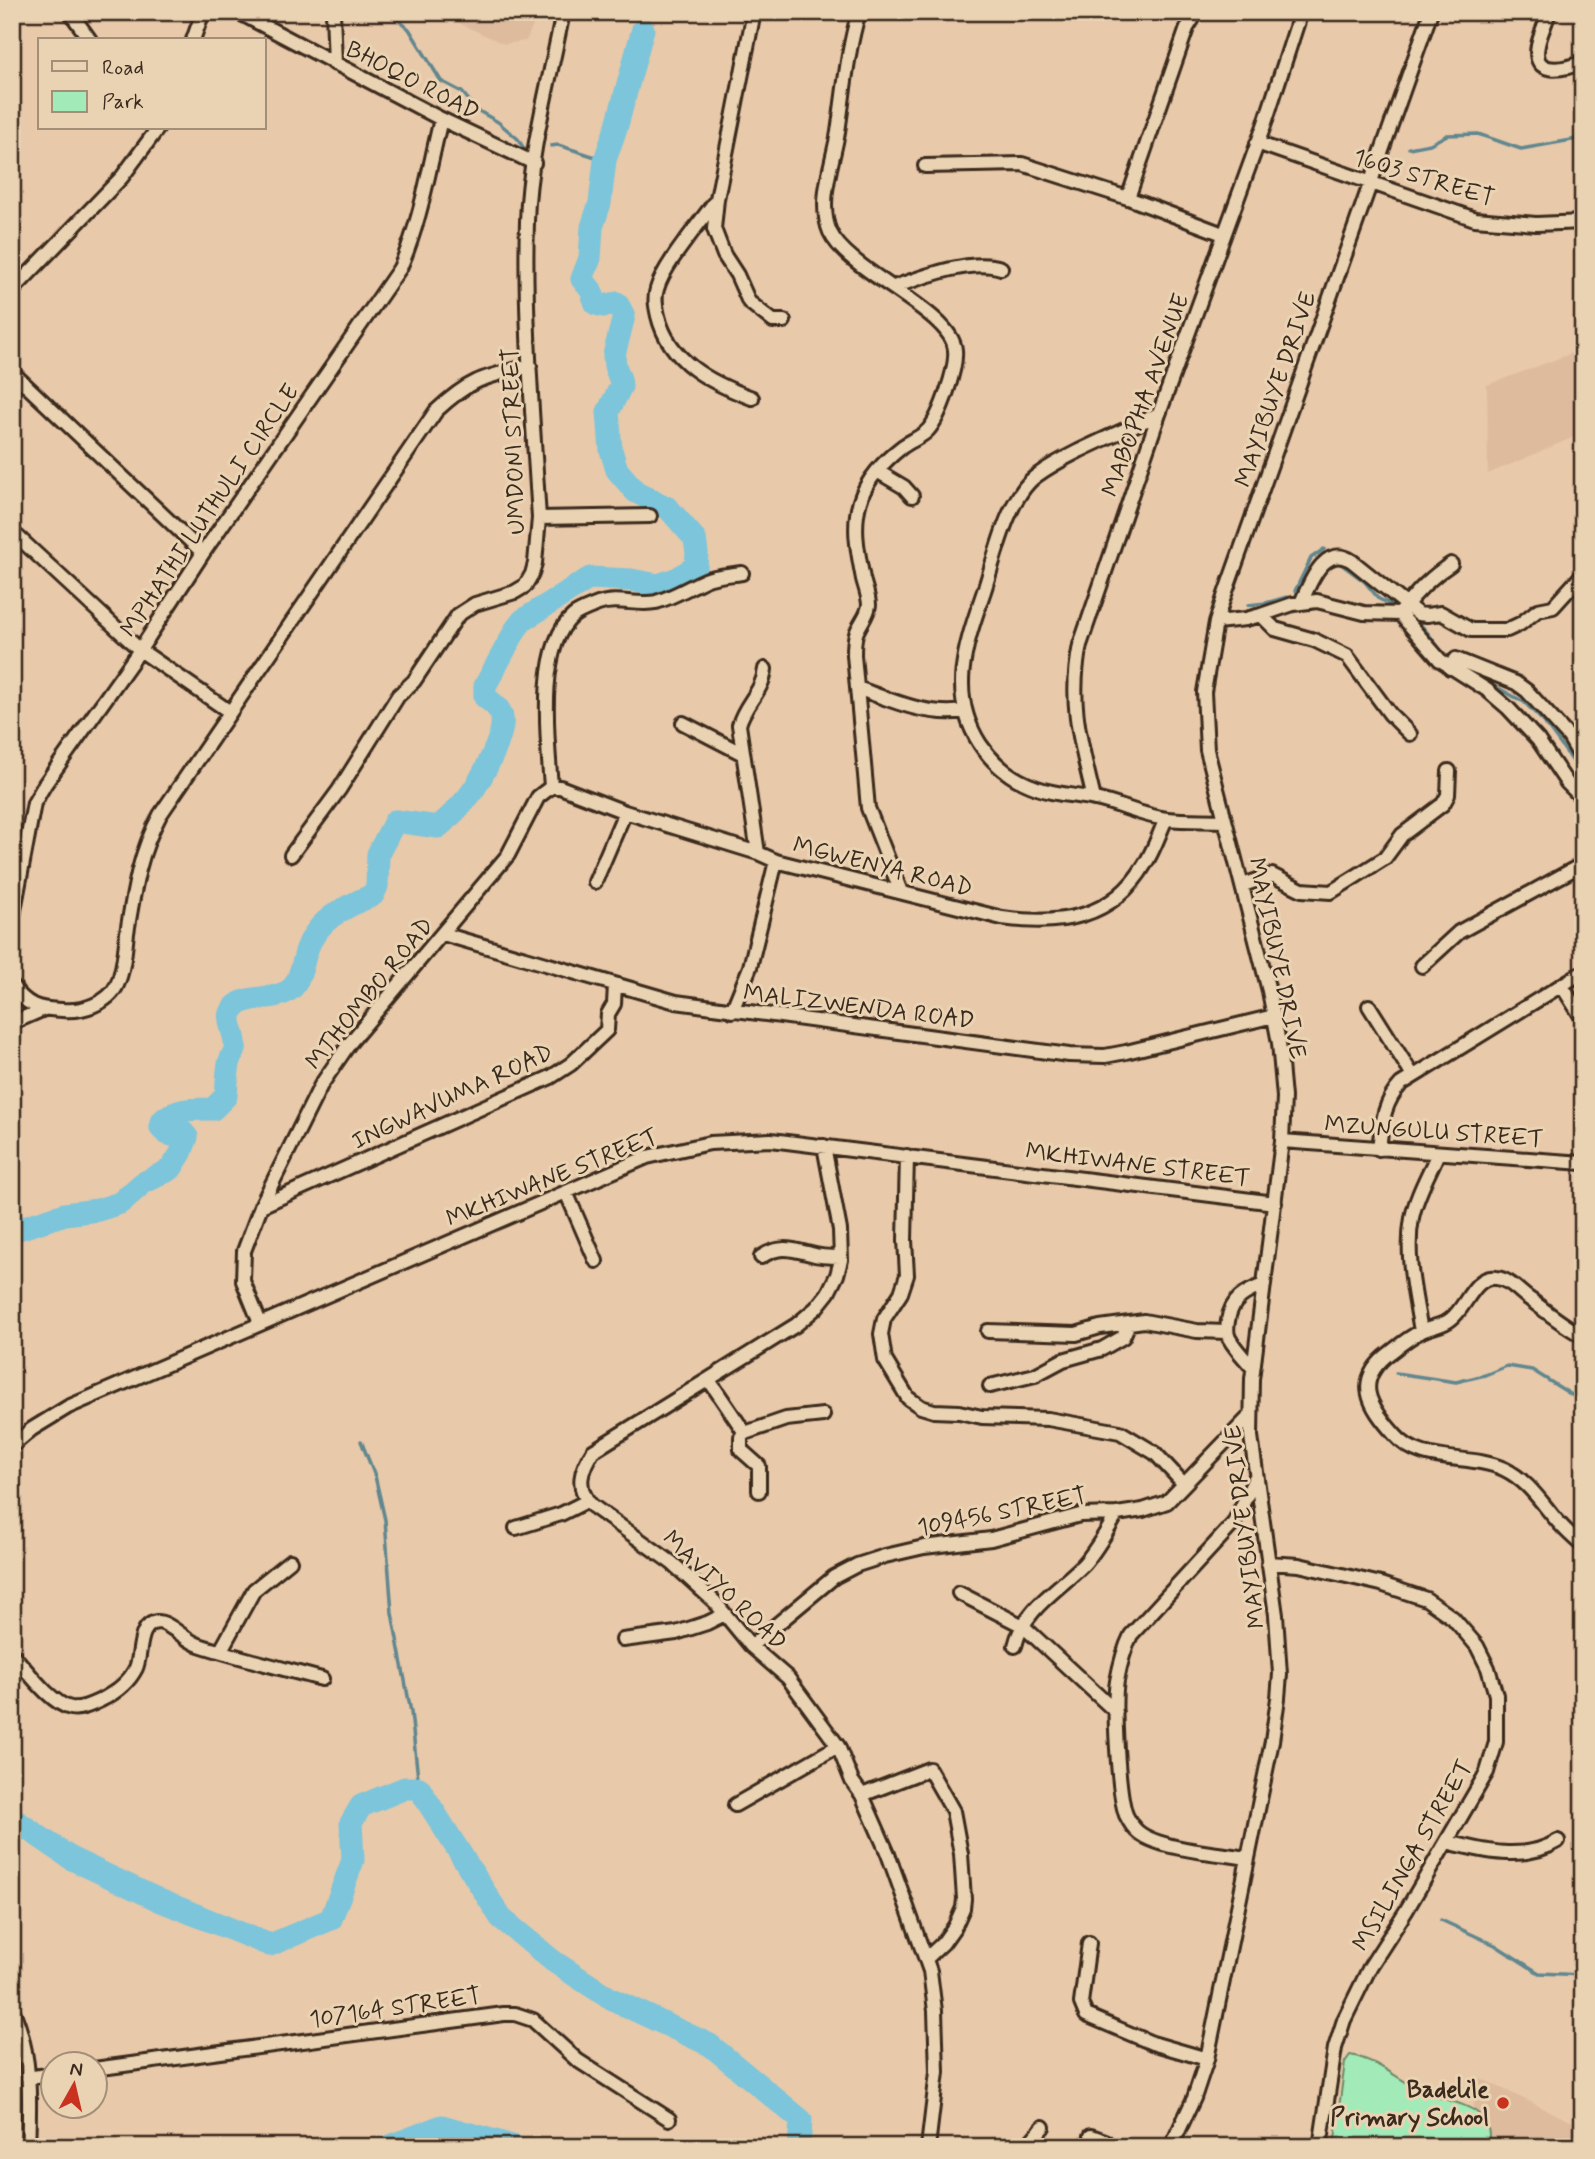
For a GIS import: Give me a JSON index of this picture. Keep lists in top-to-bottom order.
{
  "streets": {
    "street": [
      "BHOQO ROAD",
      "1603 STREET",
      "MAYIBUYE DRIVE",
      "MABOPHA AVENUE",
      "UMDONI STREET",
      "MPHATHI LUTHULI CIRCLE",
      "MGWENYA ROAD",
      "MTHOMBO ROAD",
      "MALIZWENDA ROAD",
      "INGWAVUMA ROAD",
      "MZUNGULU STREET",
      "MKHIWANE STREET",
      "109456 STREET",
      "MAVIYO ROAD",
      "MSILINGA STREET",
      "107164 STREET"
    ]
  },
  "crossings": [
    ["BHOQO ROAD", "UMDONI STREET"],
    ["BHOQO ROAD", "MPHATHI LUTHULI CIRCLE"],
    ["1603 STREET", "MAYIBUYE DRIVE"],
    ["1603 STREET", "MABOPHA AVENUE"],
    ["MAYIBUYE DRIVE", "MALIZWENDA ROAD"],
    ["MAYIBUYE DRIVE", "MZUNGULU STREET"],
    ["MAYIBUYE DRIVE", "MKHIWANE STREET"],
    ["MAYIBUYE DRIVE", "109456 STREET"],
    ["MAYIBUYE DRIVE", "MSILINGA STREET"],
    ["MGWENYA ROAD", "MTHOMBO ROAD"],
    ["MTHOMBO ROAD", "MALIZWENDA ROAD"],
    ["MTHOMBO ROAD", "INGWAVUMA ROAD"],
    ["MTHOMBO ROAD", "MKHIWANE STREET"],
    ["MALIZWENDA ROAD", "INGWAVUMA ROAD"],
    ["109456 STREET", "MAVIYO ROAD"]
  ],
  "places": ["Badelile Primary School"],
  "legend": ["Road", "Park"],
  "north": "top"
}
